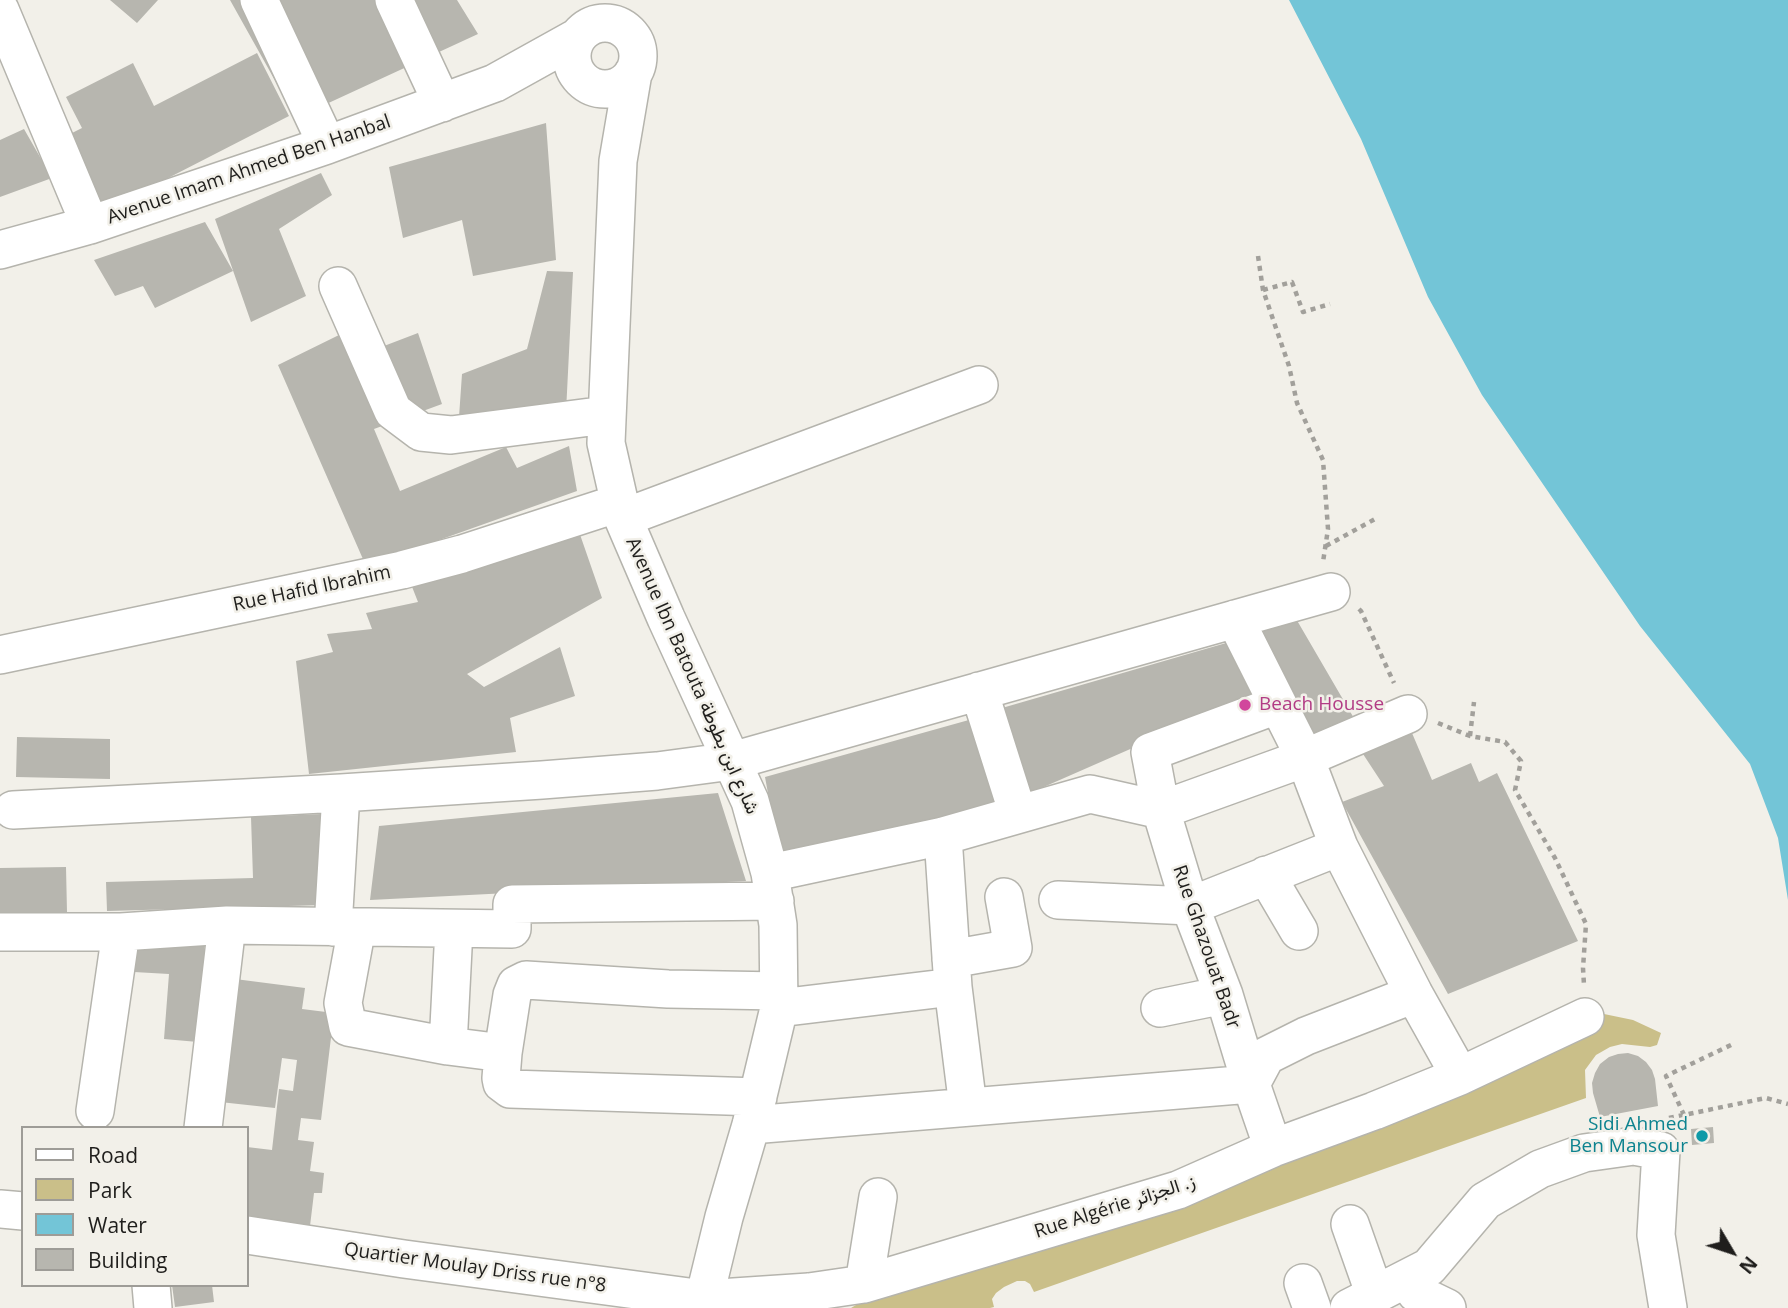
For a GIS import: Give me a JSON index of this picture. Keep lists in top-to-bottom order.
{
  "streets": {
    "street": [
      "Avenue Imam Ahmed Ben Hanbal",
      "Rue Hafid Ibrahim",
      "Avenue Ibn Batouta شارع ابن بطوطة",
      "Rue Ghazouat Badr",
      "Rue Algérie ز. الجزائر",
      "Quartier Moulay Driss rue n°8"
    ]
  },
  "crossings": [
    ["Avenue Imam Ahmed Ben Hanbal", "Avenue Ibn Batouta شارع ابن بطوطة"],
    ["Rue Hafid Ibrahim", "Avenue Ibn Batouta شارع ابن بطوطة"],
    ["Avenue Ibn Batouta شارع ابن بطوطة", "Rue Algérie ز. الجزائر"],
    ["Avenue Ibn Batouta شارع ابن بطوطة", "Quartier Moulay Driss rue n°8"],
    ["Rue Ghazouat Badr", "Rue Algérie ز. الجزائر"],
    ["Rue Algérie ز. الجزائر", "Quartier Moulay Driss rue n°8"]
  ],
  "places": ["Beach Housse", "Sidi Ahmed Ben Mansour"],
  "legend": [
    "Road",
    "Park",
    "Water",
    "Building"
  ],
  "north": "bottom right"
}
